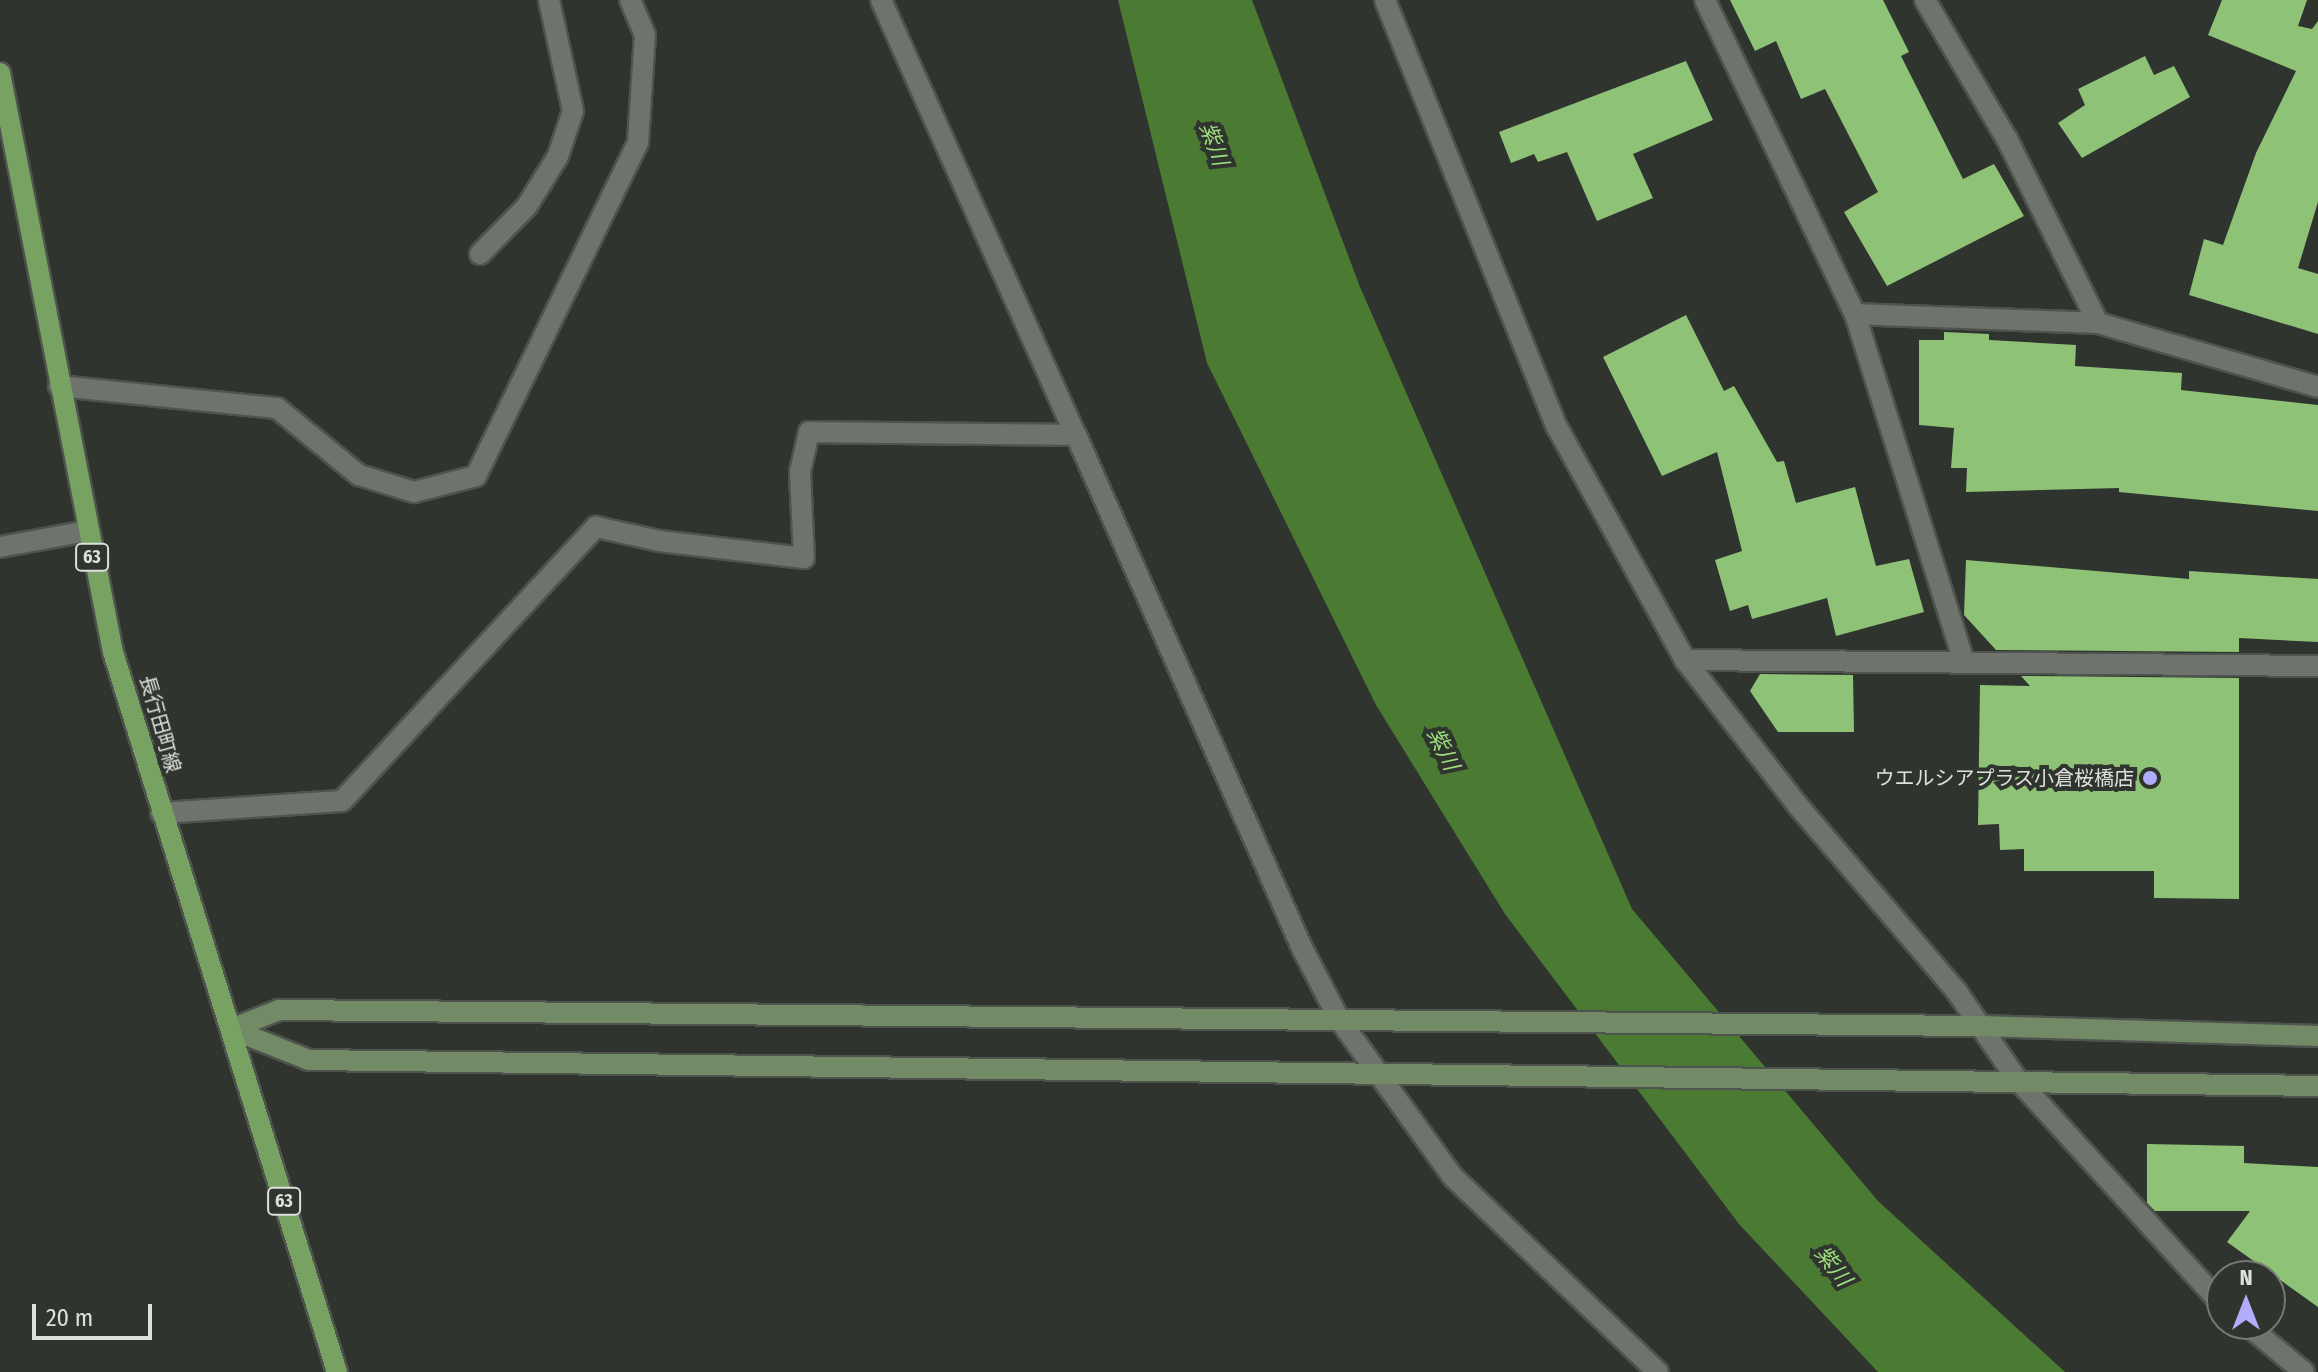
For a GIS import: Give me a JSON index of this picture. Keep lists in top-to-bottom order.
{
  "streets": {
    "main road": ["63", "長行田町線"]
  },
  "water": ["紫川"],
  "places": ["ウエルシアプラス小倉桜橋店"],
  "scale_bar": "20 m",
  "north": "top"
}
